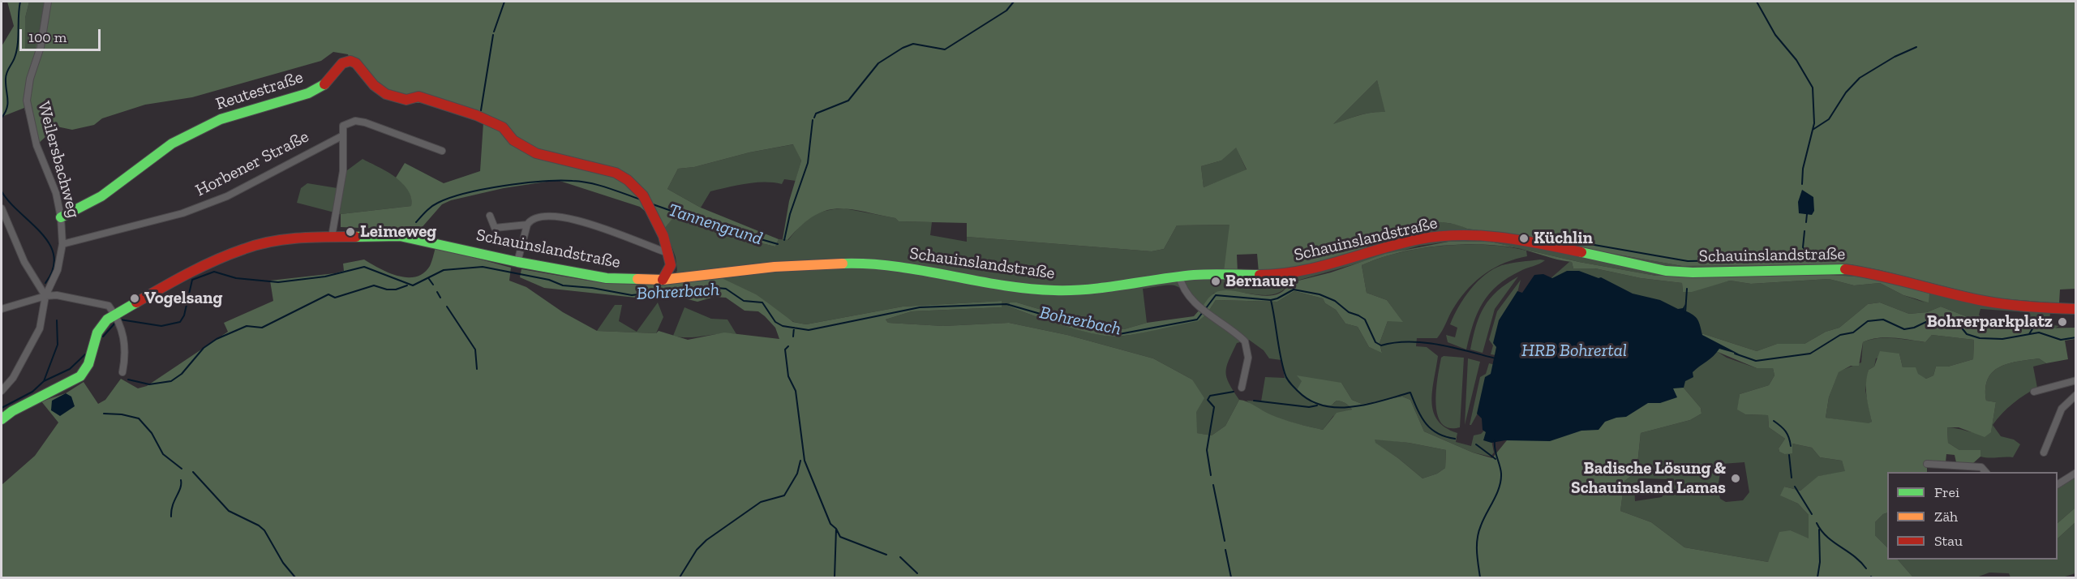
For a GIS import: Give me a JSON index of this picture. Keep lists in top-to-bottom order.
{
  "streets": {
    "main road": ["Reutestraße", "Schauinslandstraße"],
    "street": ["Weilersbachweg", "Horbener Straße"]
  },
  "crossings": [
    ["Reutestraße", "Weilersbachweg"],
    ["Reutestraße", "Schauinslandstraße"],
    ["Weilersbachweg", "Horbener Straße"]
  ],
  "water": ["Tannengrund", "Bohrerbach", "HRB Bohrertal"],
  "places": [
    "Leimeweg",
    "Küchlin",
    "Bernauer",
    "Vogelsang",
    "Bohrerparkplatz",
    "Badische Lösung & Schauinsland Lamas"
  ],
  "legend": ["Frei", "Zäh", "Stau"],
  "scale_bar": "100 m"
}
